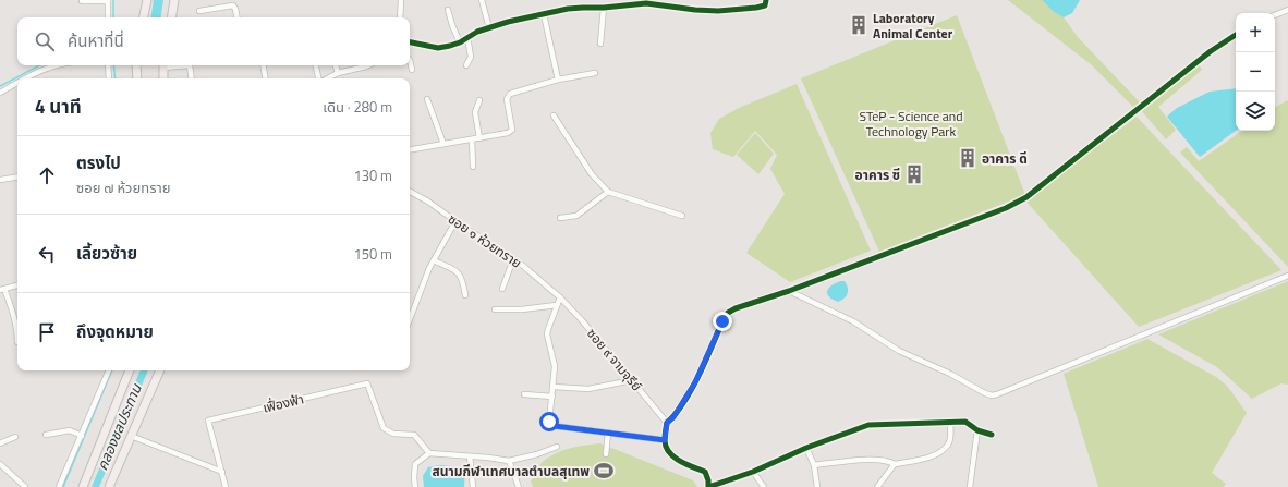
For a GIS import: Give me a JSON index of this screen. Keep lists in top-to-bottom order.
{
  "streets": {
    "street": ["ซอย ๑ ห้วยทราย", "ซอย ๙ จามจุรีย์", "เฟื่องฟ้า"]
  },
  "crossings": [
    ["ซอย ๑ ห้วยทราย", "ซอย ๙ จามจุรีย์"]
  ],
  "water": ["คลองชลประทาน"],
  "parks": ["STeP - Science and Technology Park"],
  "places": {
    "building": ["Laboratory Animal Center", "อาคาร ดี", "อาคาร ซี"],
    "sports": ["สนามกีฬาเทศบาลตำบลสุเทพ"]
  },
  "page": {
    "map_buttons": ["+", "−"],
    "search": "ค้นหาที่นี่",
    "heading": ["4 นาที", "เดิน · 280 m"],
    "list": [
      ["ตรงไป", "ซอย ๗ ห้วยทราย", "130 m"],
      ["เลี้ยวซ้าย", "150 m"],
      "ถึงจุดหมาย"
    ]
  }
}
